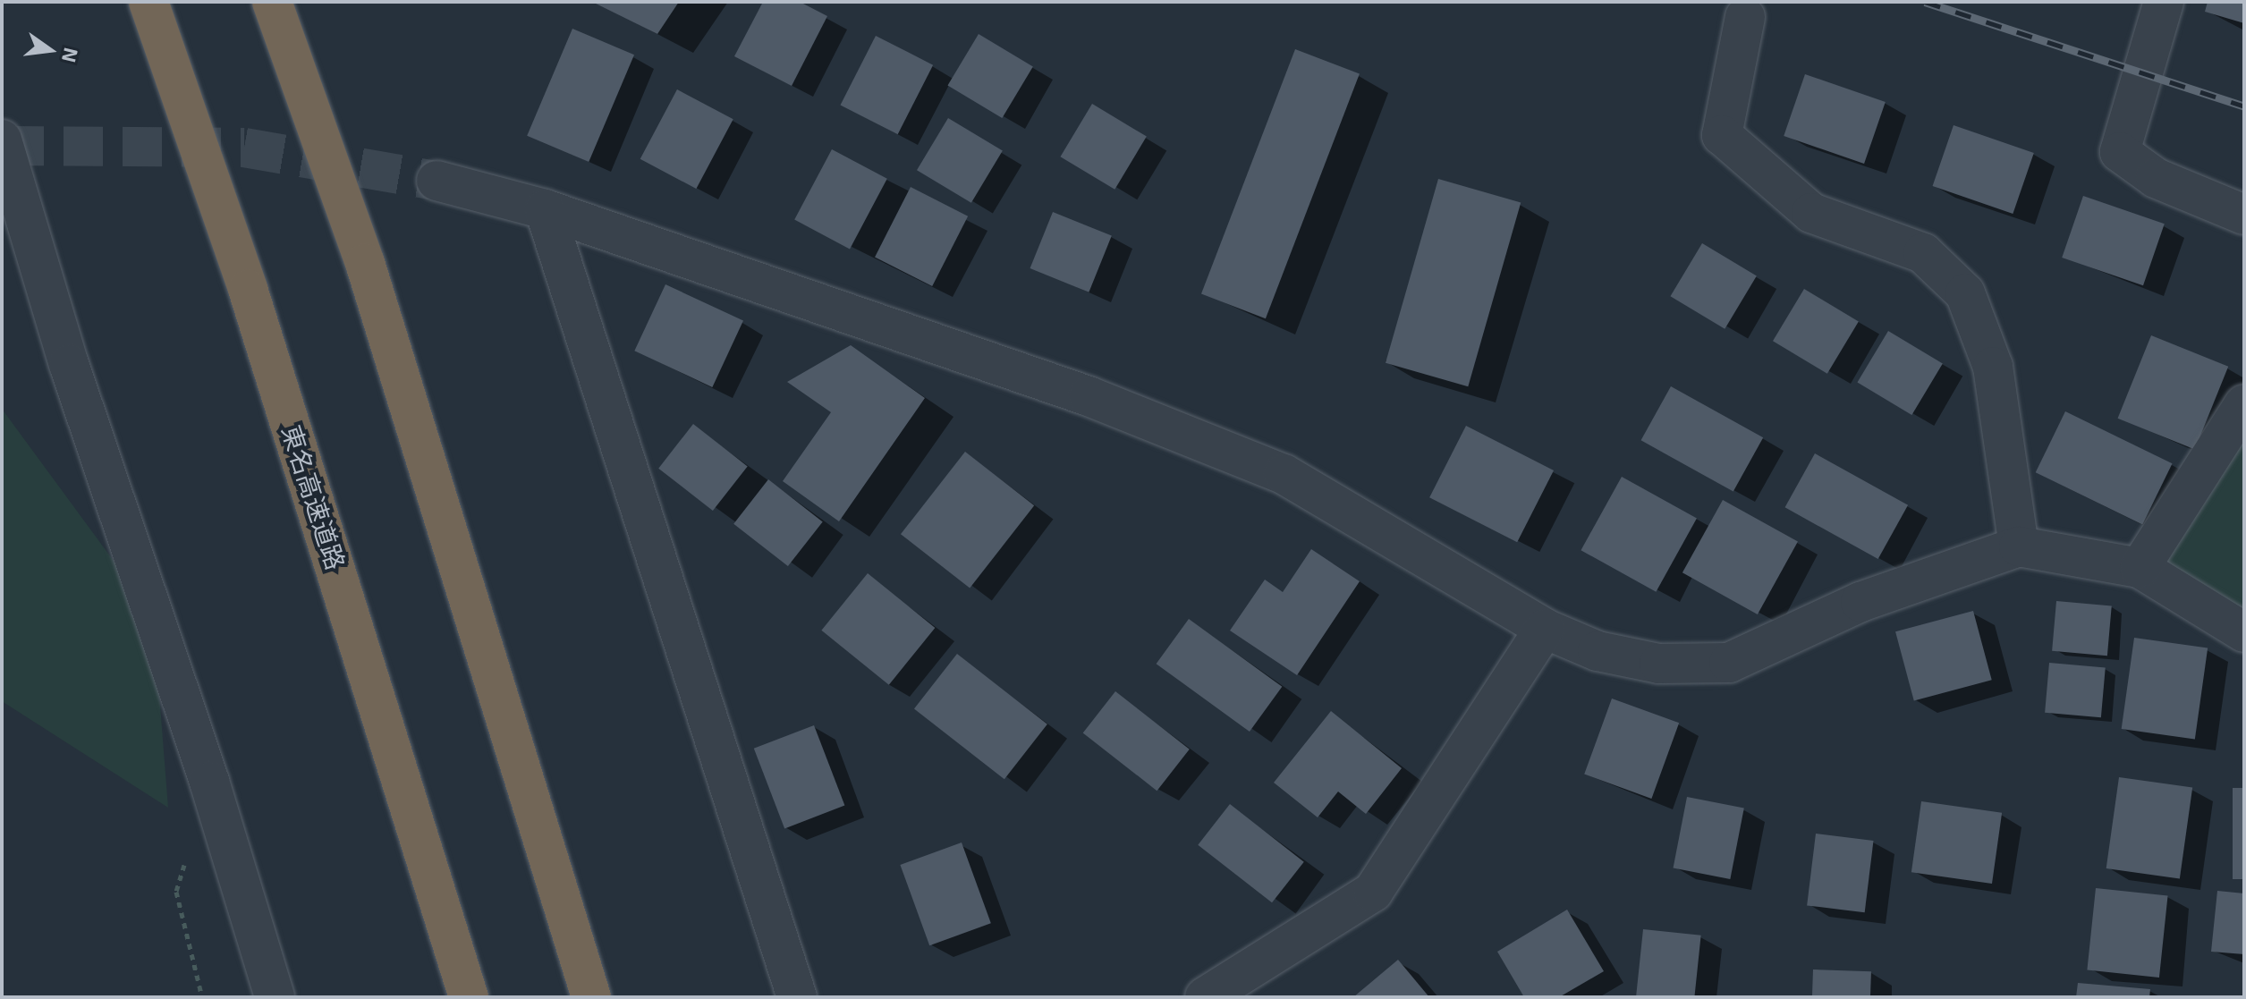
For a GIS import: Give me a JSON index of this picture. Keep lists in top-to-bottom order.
{
  "streets": {
    "highway": ["東名高速道路"]
  },
  "north": "right"
}
